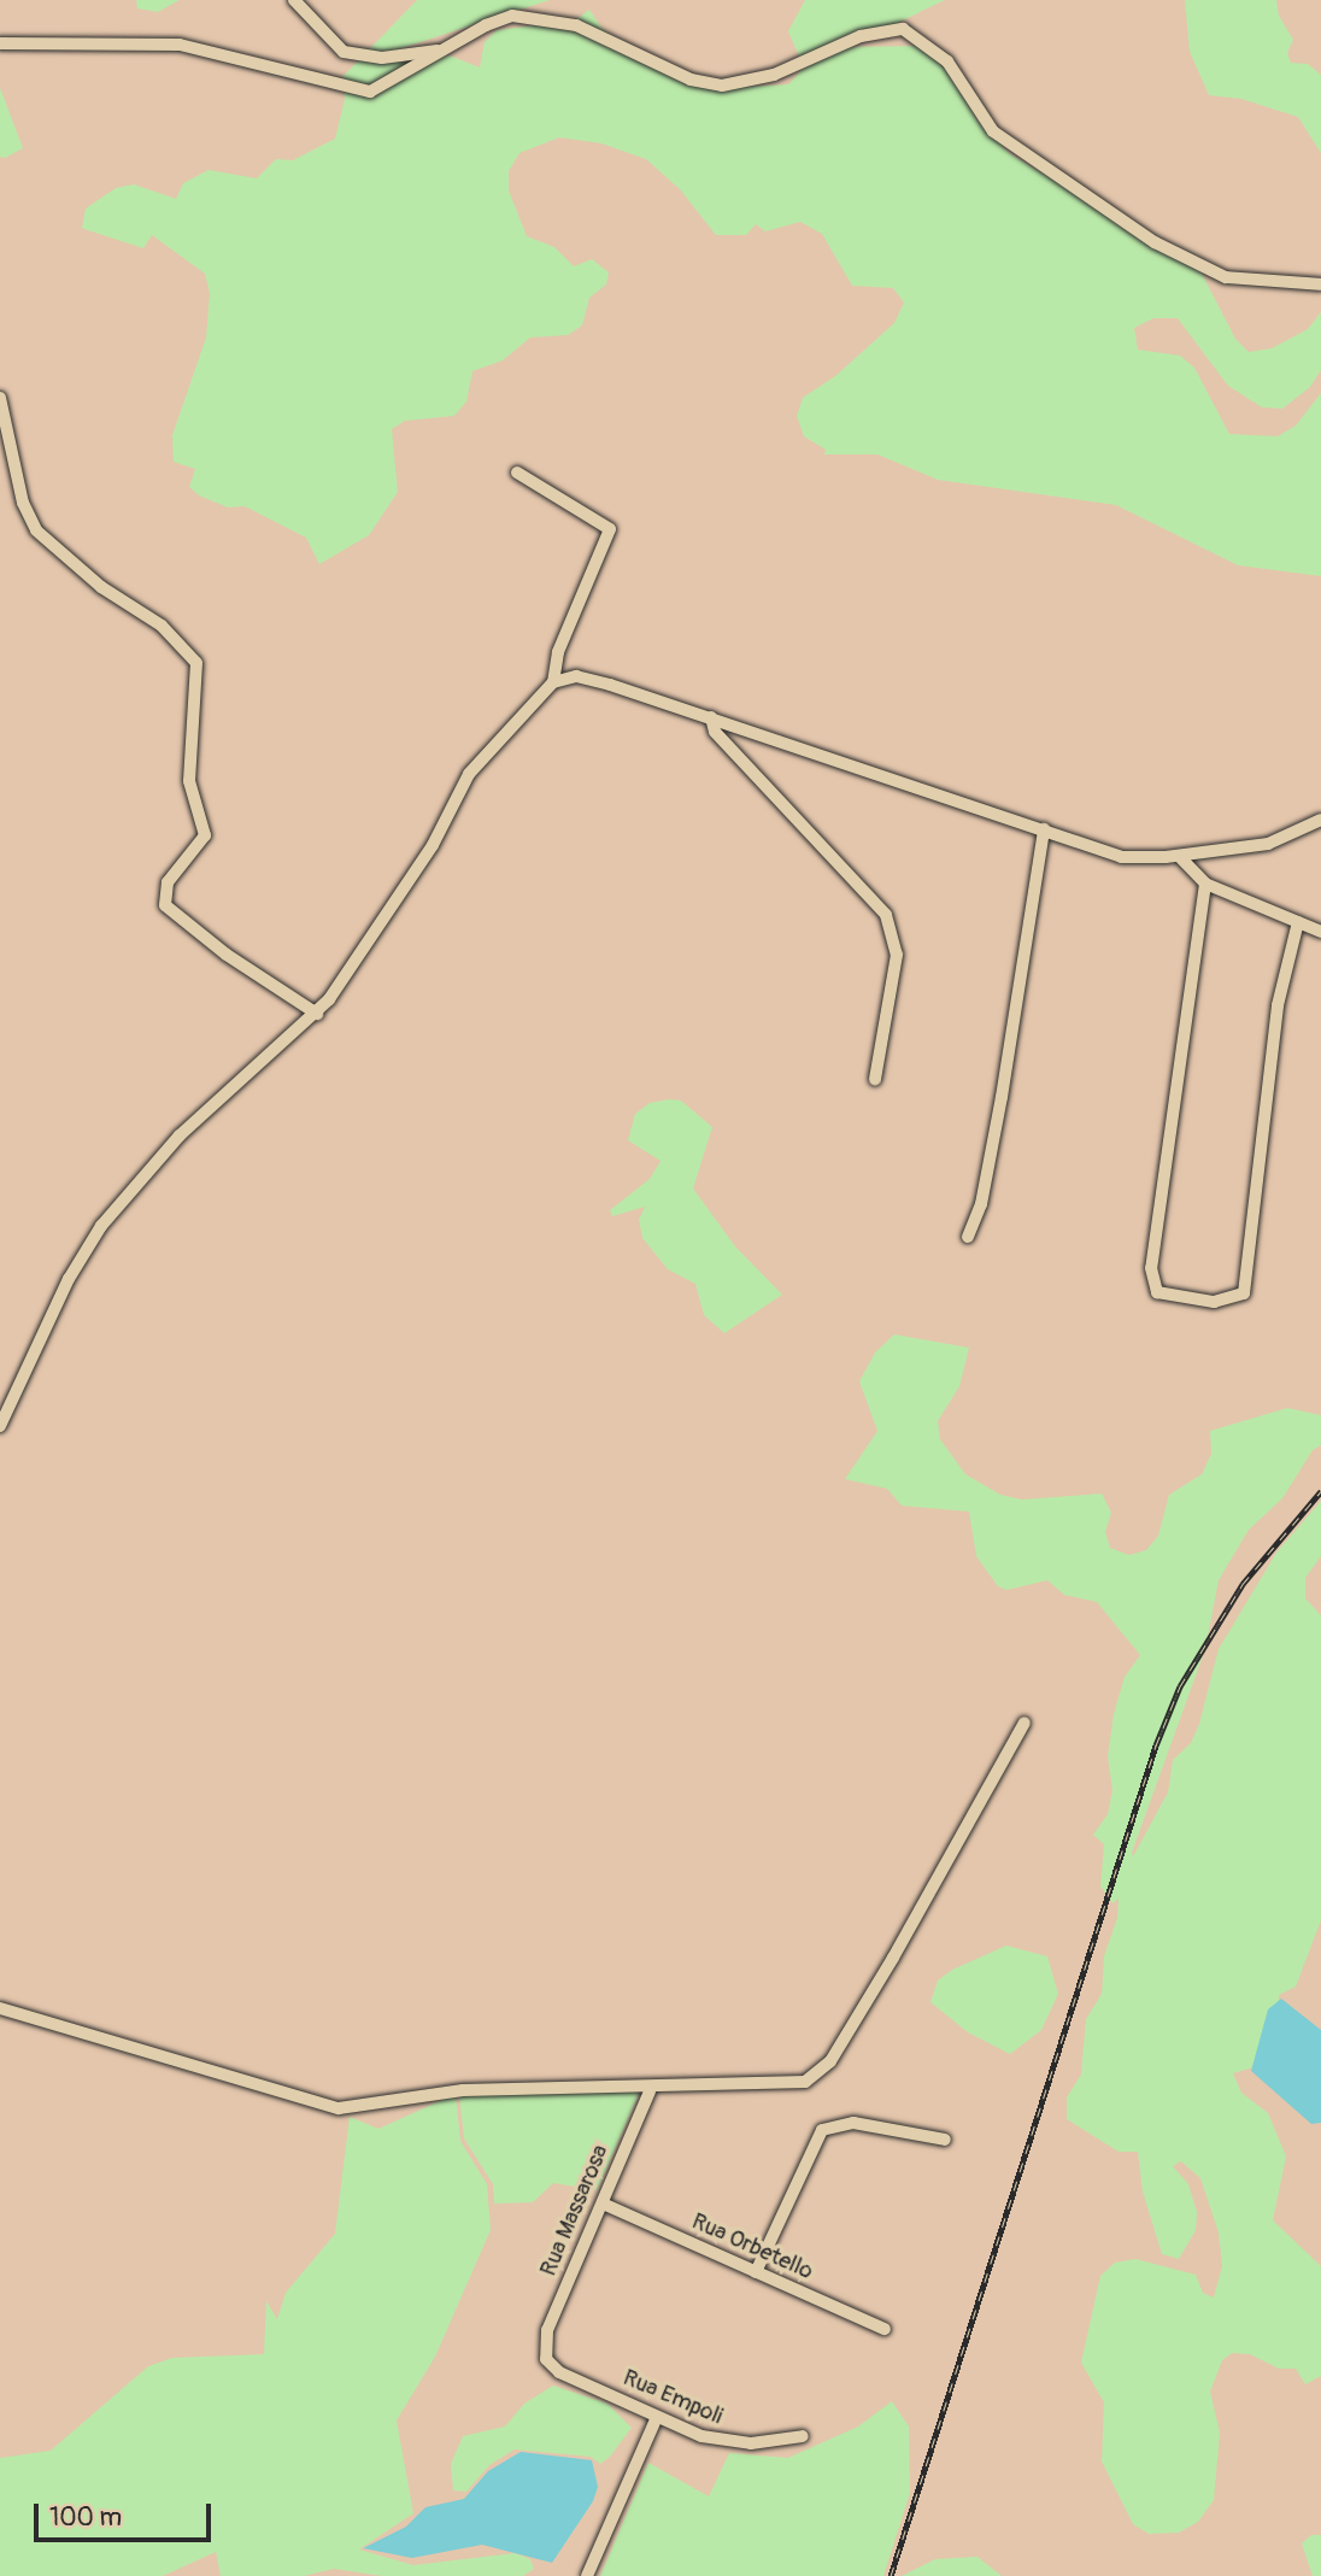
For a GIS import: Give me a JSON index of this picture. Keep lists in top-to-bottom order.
{
  "streets": {
    "street": ["Rua Massarosa", "Rua Orbetello", "Rua Empoli"]
  },
  "crossings": [
    ["Rua Massarosa", "Rua Orbetello"],
    ["Rua Massarosa", "Rua Empoli"]
  ],
  "scale_bar": "100 m"
}
